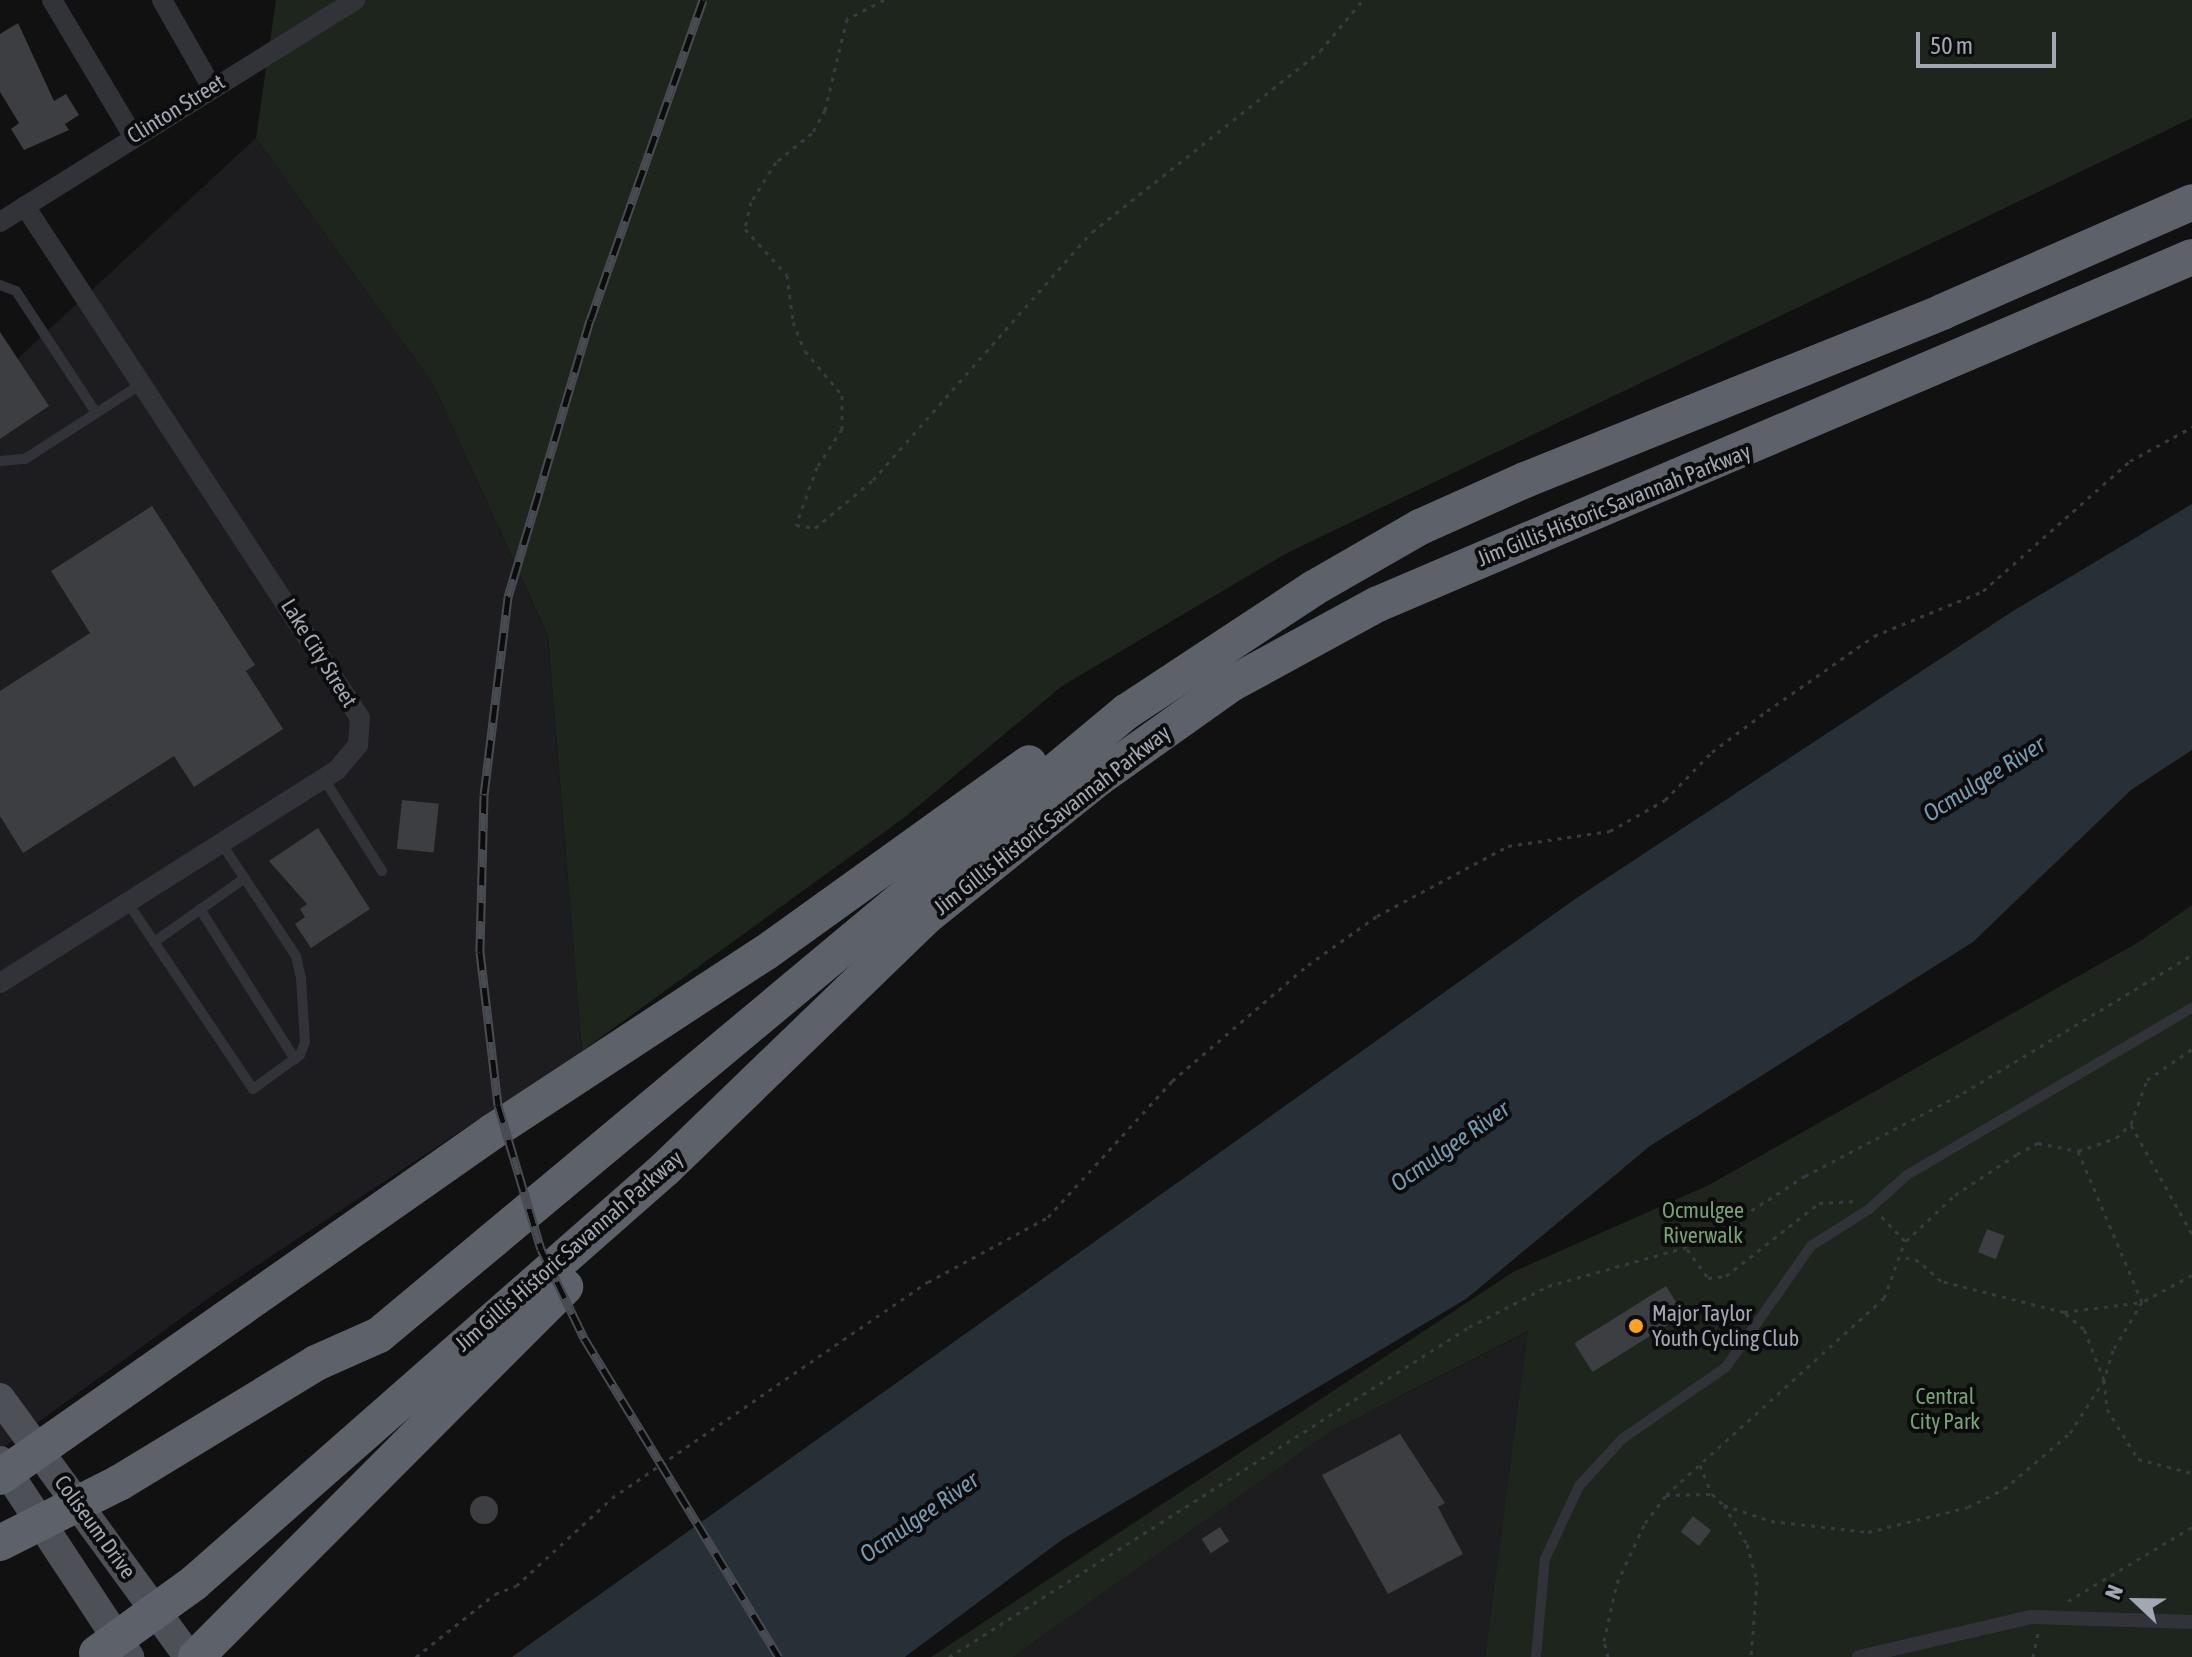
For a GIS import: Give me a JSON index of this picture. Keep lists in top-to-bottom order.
{
  "streets": {
    "highway": ["Jim Gillis Historic Savannah Parkway"],
    "main road": ["Coliseum Drive"],
    "street": ["Clinton Street", "Lake City Street"]
  },
  "crossings": [
    ["Clinton Street", "Lake City Street"],
    ["Jim Gillis Historic Savannah Parkway", "Coliseum Drive"]
  ],
  "water": ["Ocmulgee River"],
  "parks": ["Ocmulgee Riverwalk", "Central City Park"],
  "places": ["Major Taylor Youth Cycling Club"],
  "scale_bar": "50 m",
  "north": "left"
}
